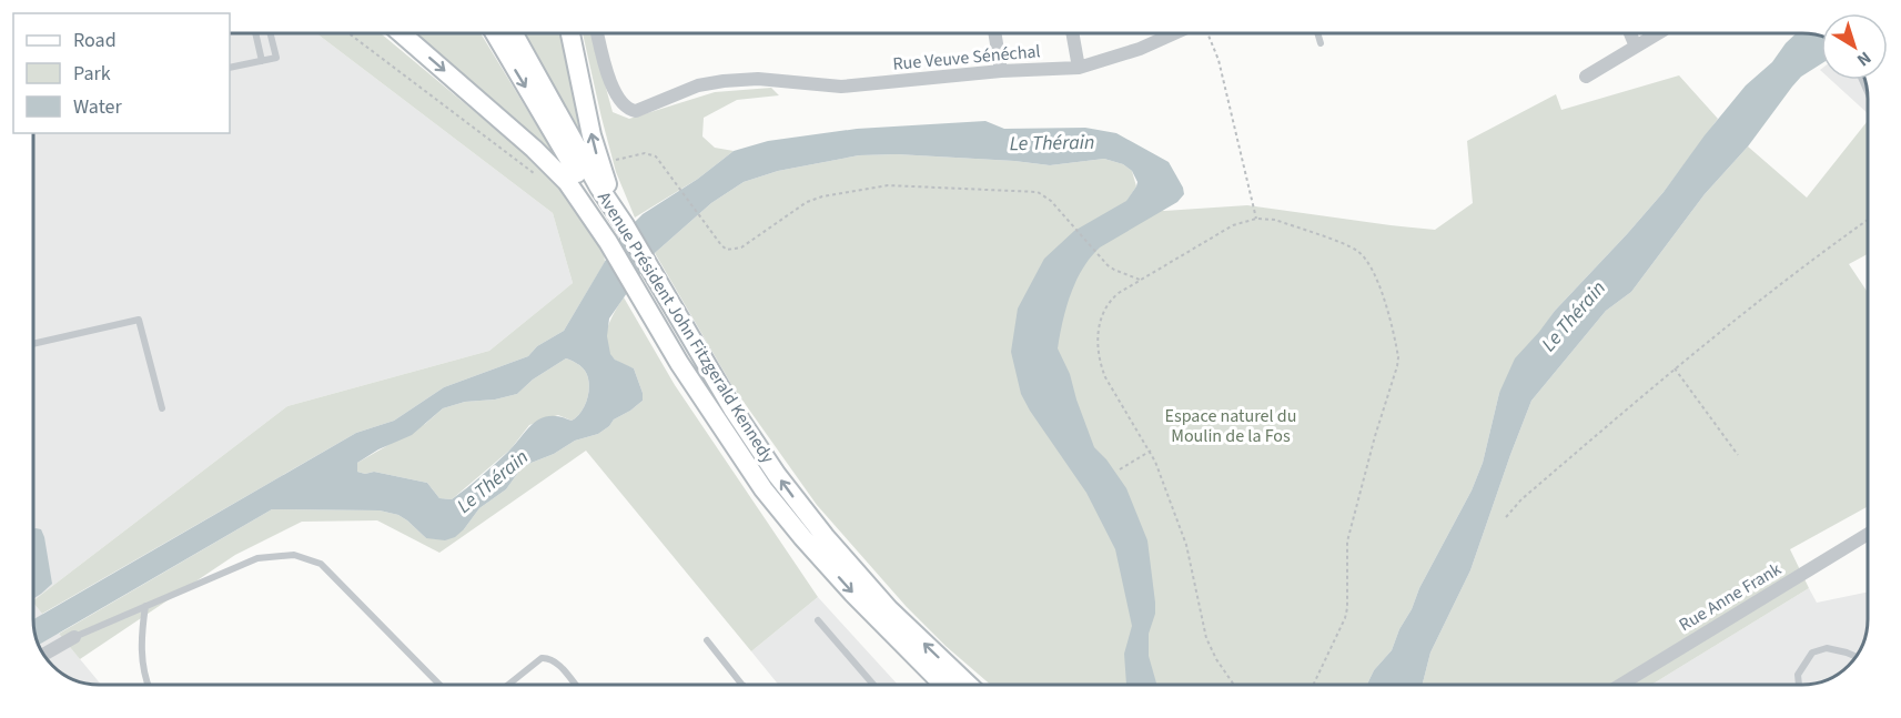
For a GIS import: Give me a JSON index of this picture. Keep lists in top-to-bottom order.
{
  "streets": {
    "main road": ["Avenue Président John Fitzgerald Kennedy"],
    "street": ["Rue Veuve Sénéchal", "Rue Anne Frank"]
  },
  "water": ["Le Thérain"],
  "parks": ["Espace naturel du Moulin de la Fos"],
  "legend": ["Road", "Park", "Water"],
  "north": "bottom right"
}
